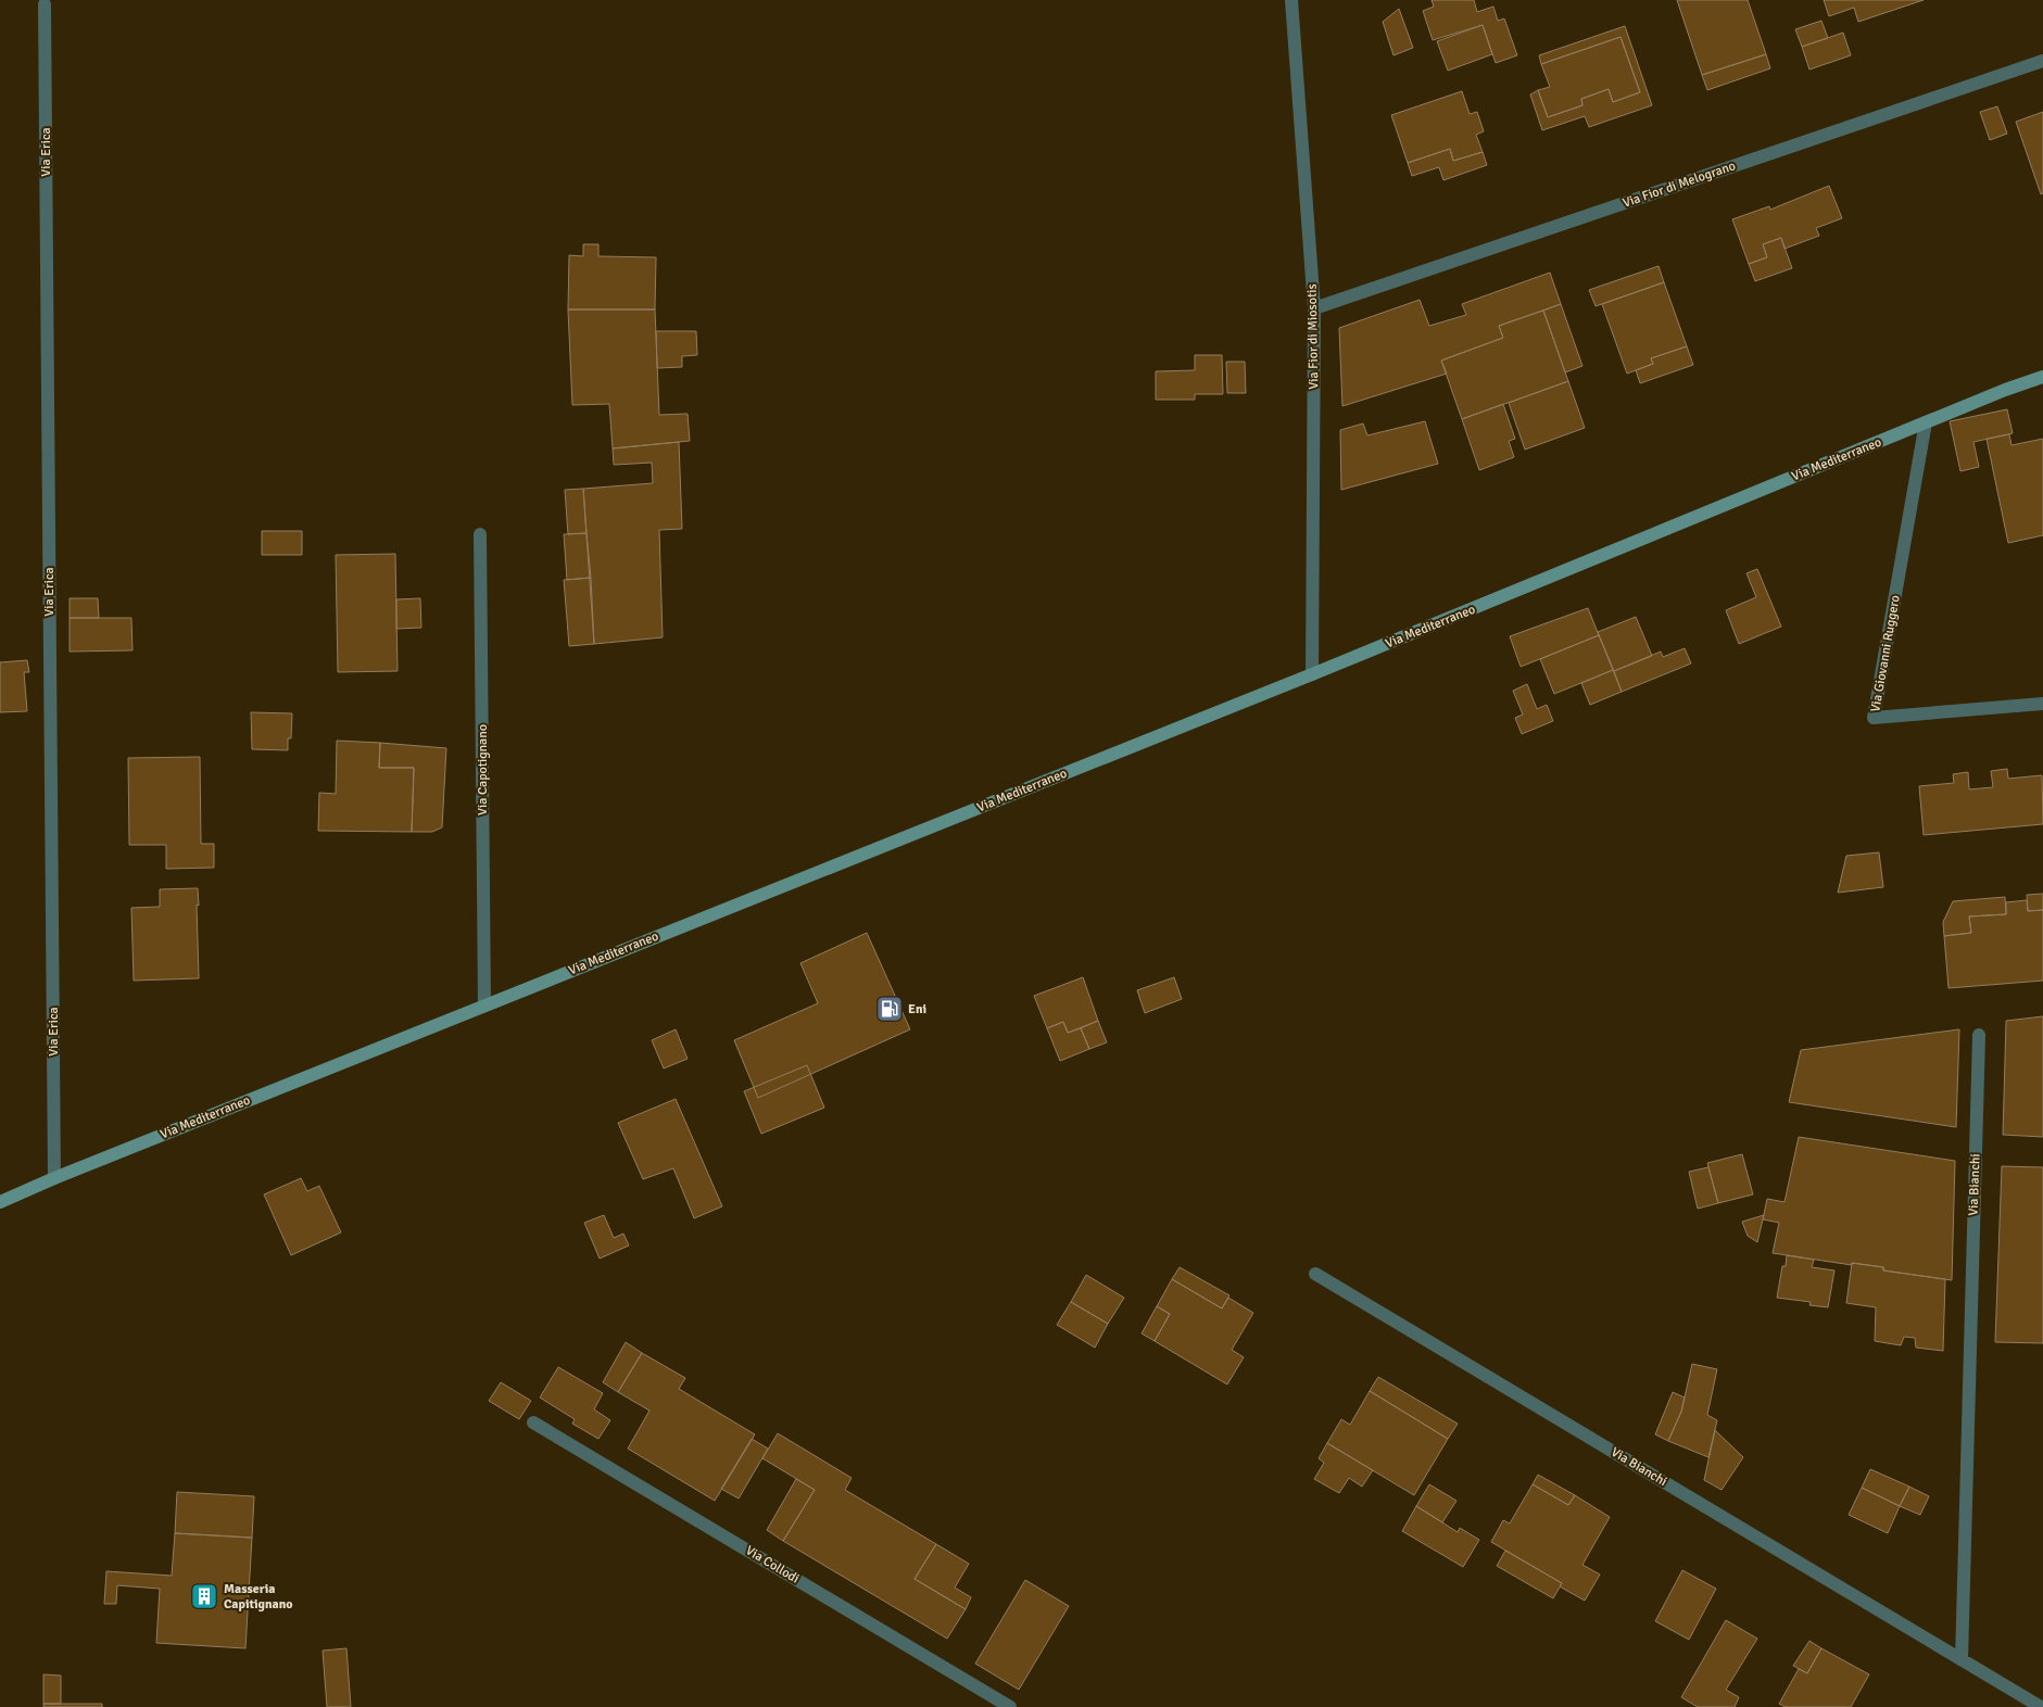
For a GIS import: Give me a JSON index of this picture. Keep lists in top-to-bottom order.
{
  "streets": {
    "main road": ["Via Mediterraneo"],
    "street": [
      "Via Erica",
      "Via Fior di Melograno",
      "Via Fior di Miosotis",
      "Via Giovanni Ruggero",
      "Via Capotignano",
      "Via Bianchi",
      "Via Collodi"
    ]
  },
  "crossings": [
    ["Via Erica", "Via Mediterraneo"],
    ["Via Fior di Melograno", "Via Fior di Miosotis"],
    ["Via Fior di Miosotis", "Via Mediterraneo"],
    ["Via Mediterraneo", "Via Giovanni Ruggero"],
    ["Via Mediterraneo", "Via Capotignano"]
  ],
  "places": {
    "fuel station": ["Eni"],
    "building": ["Masseria Capitignano"]
  }
}
